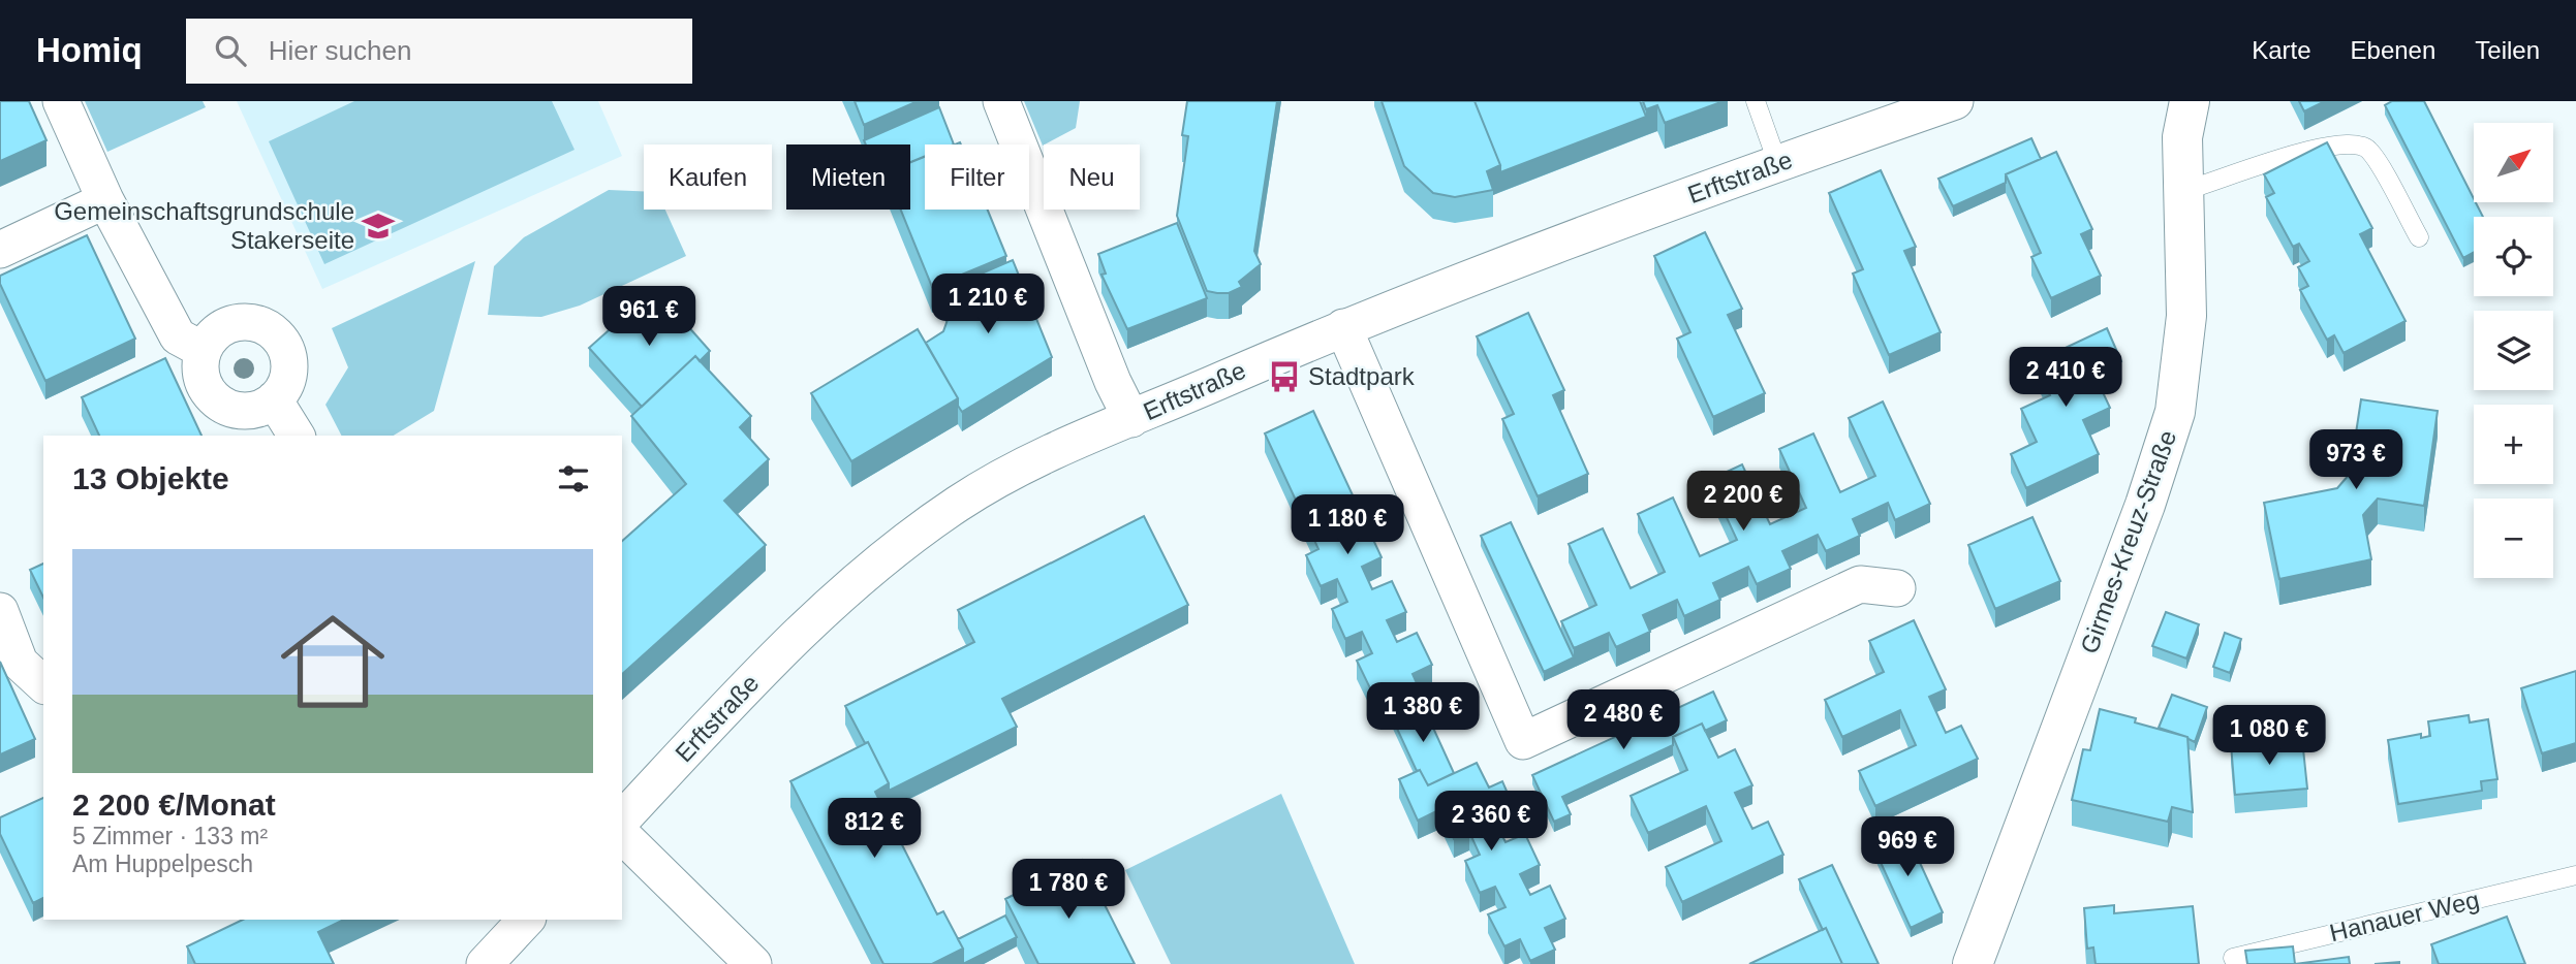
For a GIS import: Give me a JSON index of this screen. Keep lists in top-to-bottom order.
{
  "streets": {
    "street": ["Erftstraße", "Girmes-Kreuz-Straße"],
    "lane": ["Hanauer Weg"]
  },
  "places": {
    "school or university": ["Gemeinschaftsgrundschule Stakerseite"],
    "bus stop": ["Stadtpark"]
  },
  "north": "top right",
  "page": {
    "header": "Homiq",
    "search": "Hier suchen",
    "nav": ["Karte", "Ebenen", "Teilen"],
    "map_buttons": ["+", "−"],
    "chip": [
      "Kaufen",
      "Mieten",
      "Filter",
      "Neu"
    ],
    "price": [
      "1 210 €",
      "961 €",
      "2 410 €",
      "973 €",
      "2 200 €",
      "1 180 €",
      "1 380 €",
      "2 480 €",
      "1 080 €",
      "2 360 €",
      "812 €",
      "969 €",
      "1 780 €"
    ],
    "heading": "13 Objekte",
    "list": [
      {
        "name": "2 200 €/Monat",
        "note": "5 Zimmer · 133 m² · Am Huppelpesch"
      }
    ]
  }
}
